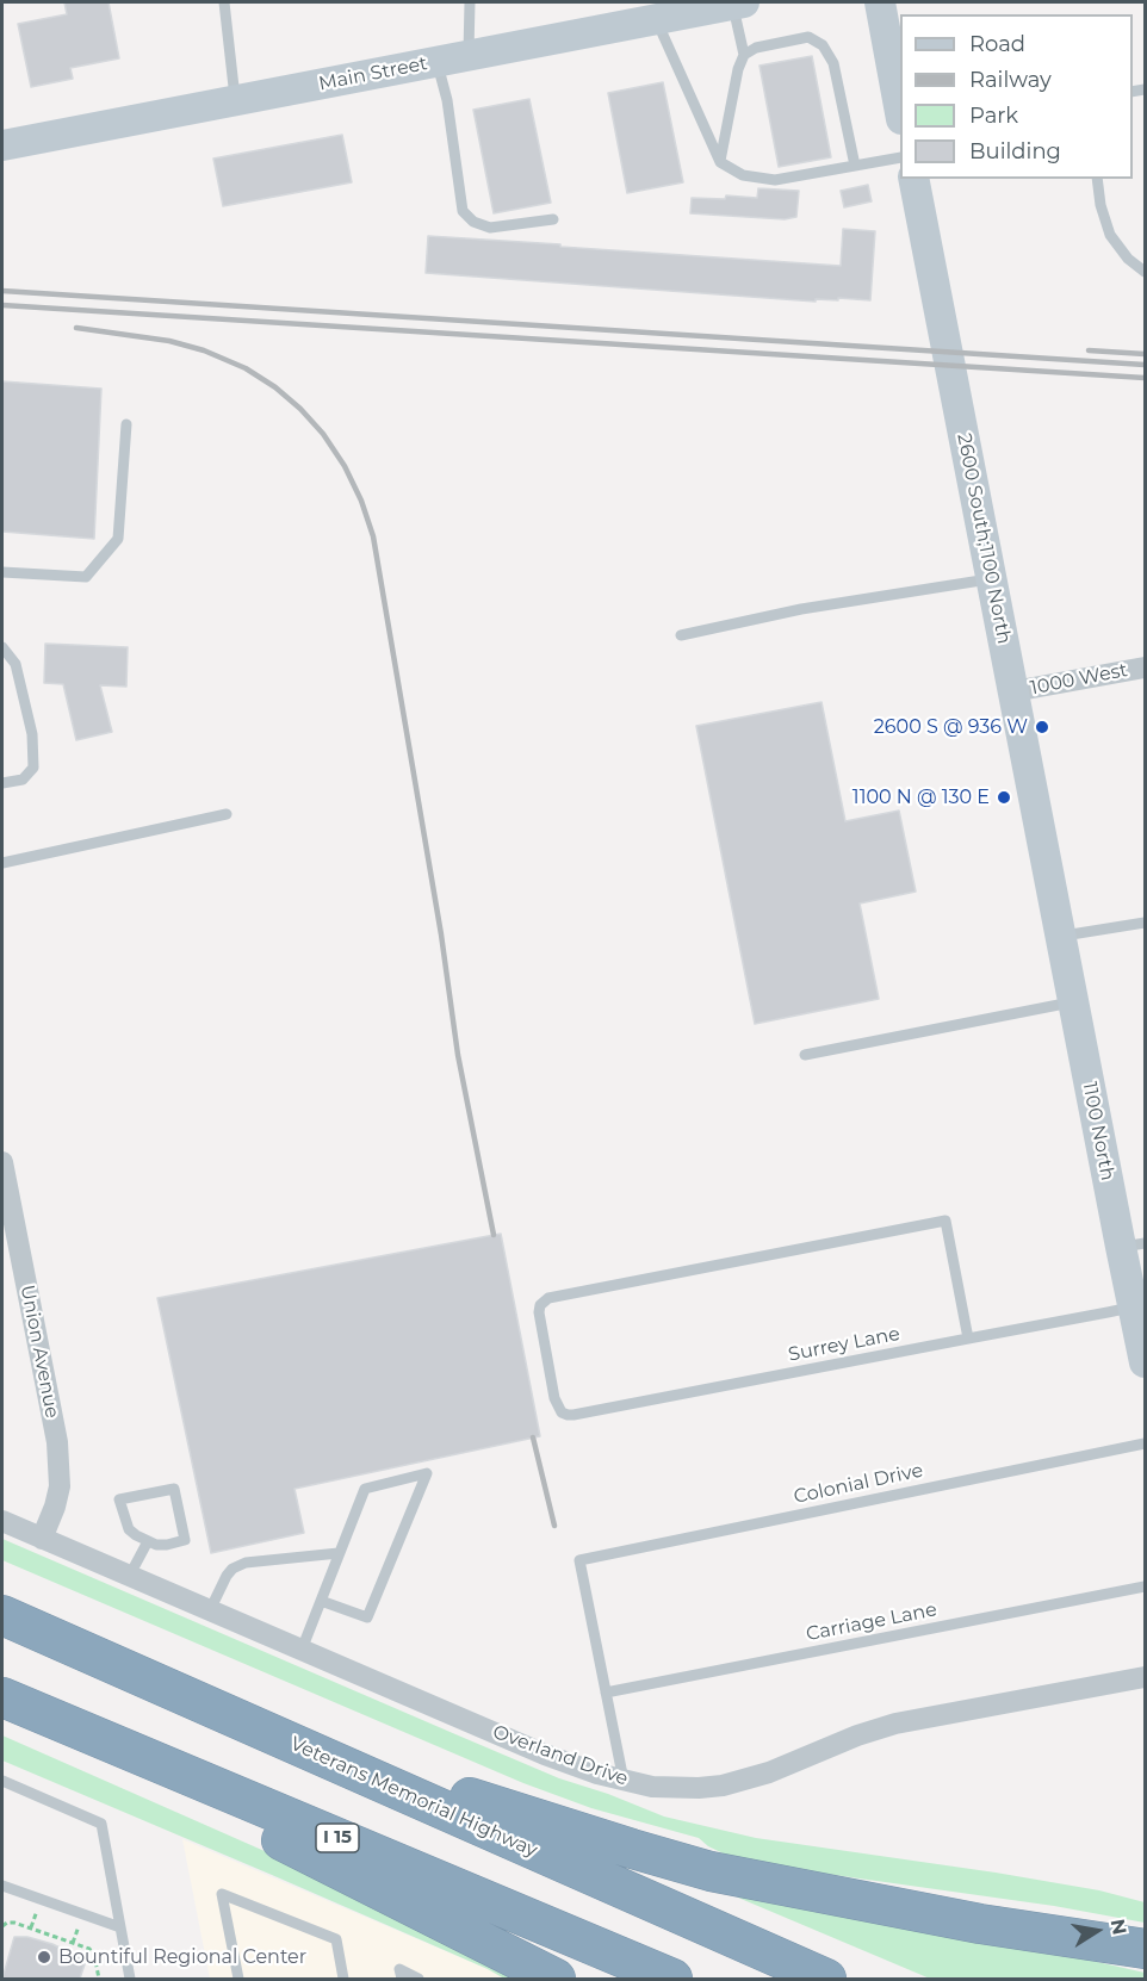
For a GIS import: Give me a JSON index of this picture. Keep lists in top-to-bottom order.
{
  "streets": {
    "highway": ["Veterans Memorial Highway", "I 15"],
    "main road": ["Main Street", "2600 South;1100 North", "1100 North"],
    "street": ["1000 West", "Union Avenue", "Overland Drive"],
    "lane": ["Surrey Lane", "Colonial Drive", "Carriage Lane"]
  },
  "crossings": [
    ["2600 South;1100 North", "1000 West"],
    ["2600 South;1100 North", "1100 North"],
    ["1100 North", "Surrey Lane"],
    ["Union Avenue", "Overland Drive"],
    ["Colonial Drive", "Carriage Lane"]
  ],
  "places": ["2600 S @ 936 W", "1100 N @ 130 E", "Bountiful Regional Center"],
  "legend": [
    "Road",
    "Railway",
    "Park",
    "Building"
  ],
  "north": "right"
}
